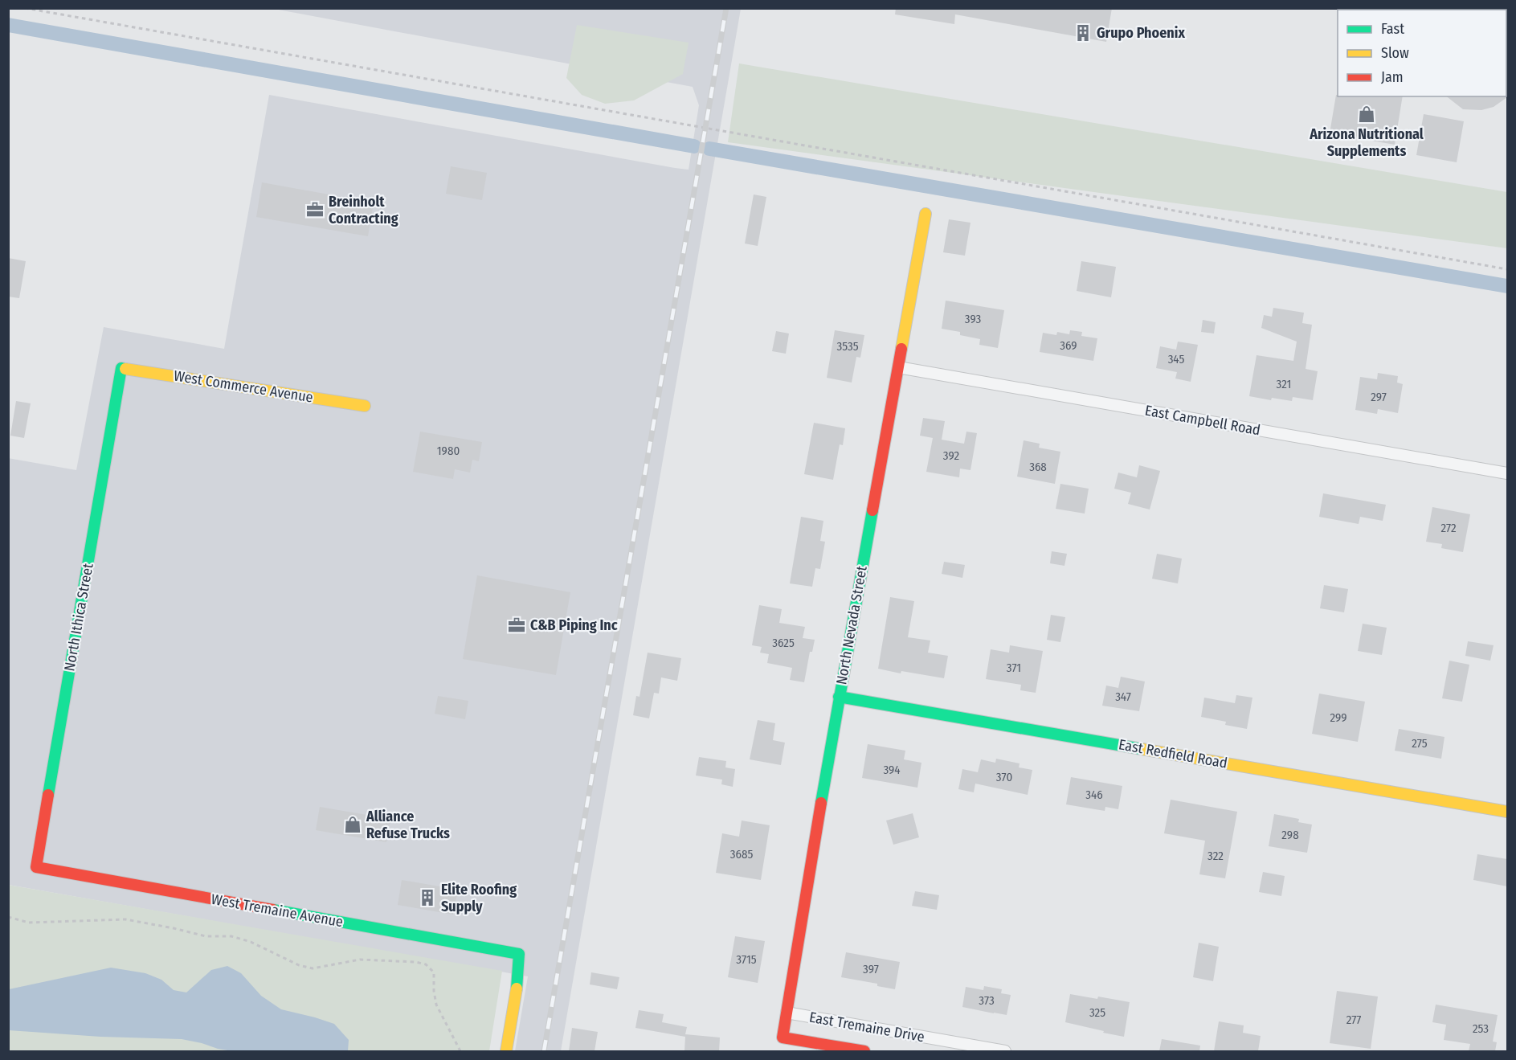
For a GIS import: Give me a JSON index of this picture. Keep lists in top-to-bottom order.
{
  "streets": {
    "street": [
      "West Commerce Avenue",
      "East Campbell Road",
      "North Ithica Street",
      "North Nevada Street",
      "East Redfield Road",
      "West Tremaine Avenue",
      "East Tremaine Drive"
    ]
  },
  "crossings": [
    ["West Commerce Avenue", "North Ithica Street"],
    ["East Campbell Road", "North Nevada Street"],
    ["North Ithica Street", "West Tremaine Avenue"],
    ["North Nevada Street", "East Redfield Road"],
    ["North Nevada Street", "East Tremaine Drive"]
  ],
  "places": {
    "building": ["Grupo Phoenix", "Elite Roofing Supply"],
    "shop": ["Arizona Nutritional Supplements", "Alliance Refuse Trucks"],
    "office": ["Breinholt Contracting", "C&B Piping Inc"]
  },
  "house_numbers": [
    "393",
    "369",
    "3535",
    "345",
    "321",
    "297",
    "1980",
    "392",
    "368",
    "272",
    "3625",
    "371",
    "347",
    "299",
    "275",
    "394",
    "370",
    "346",
    "298",
    "3685",
    "322",
    "3715",
    "397",
    "373",
    "325",
    "277",
    "253"
  ],
  "legend": ["Fast", "Slow", "Jam"]
}
